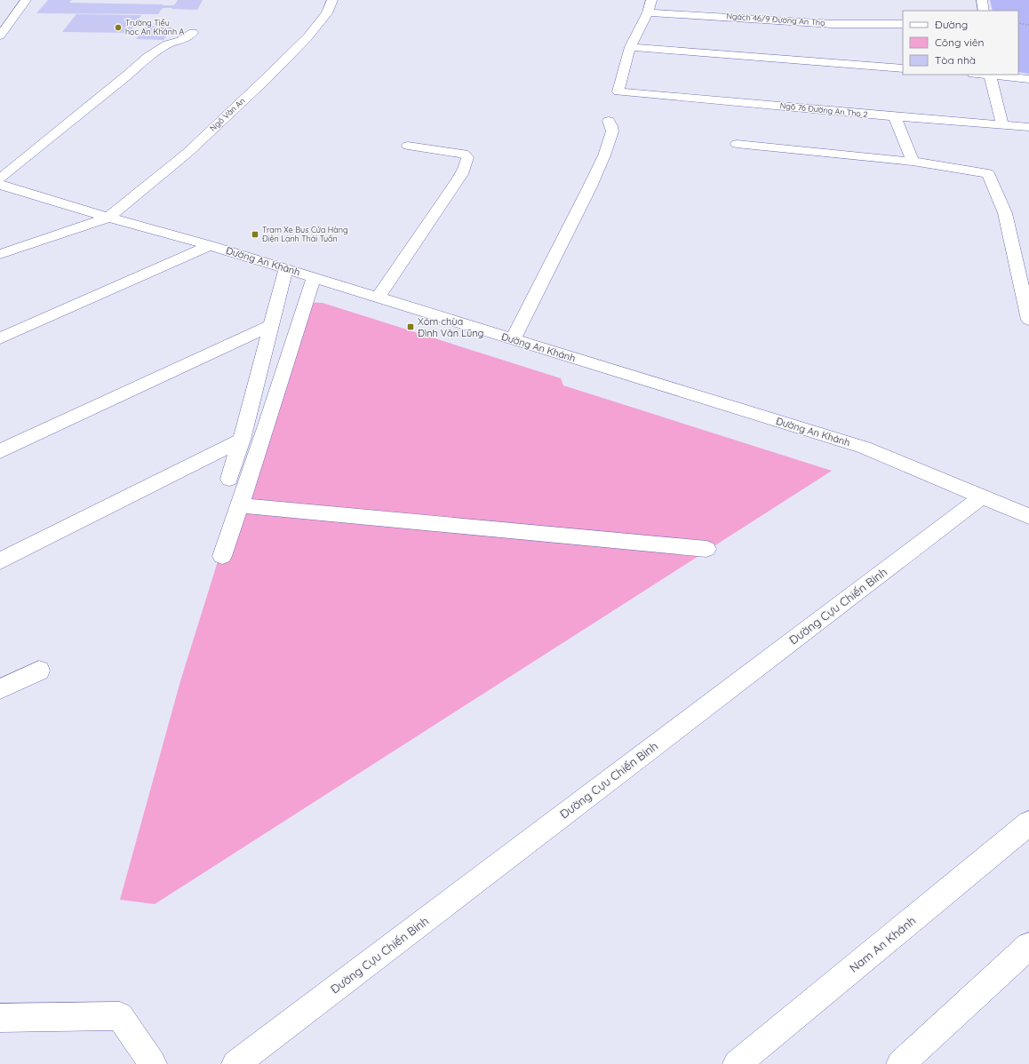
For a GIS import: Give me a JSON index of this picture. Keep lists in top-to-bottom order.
{
  "streets": {
    "street": [
      "Ngách 46/9 Đường An Thọ",
      "Ngõ 76 Đường An Thọ 2",
      "Ngõ Vân An",
      "Đường An Khánh",
      "Đường Cựu Chiến Binh",
      "Nam An Khánh"
    ]
  },
  "crossings": [
    ["Ngõ Vân An", "Đường An Khánh"],
    ["Đường An Khánh", "Đường Cựu Chiến Binh"]
  ],
  "places": {
    "other": ["Trường Tiểu học An Khánh A"],
    "transit": ["Trạm Xe Bus Cửa Hàng Điện Lạnh Thái Tuấn", "Xóm chùa Đình Vân Lũng"]
  },
  "legend": ["Đường", "Công viên", "Tòa nhà"]
}
